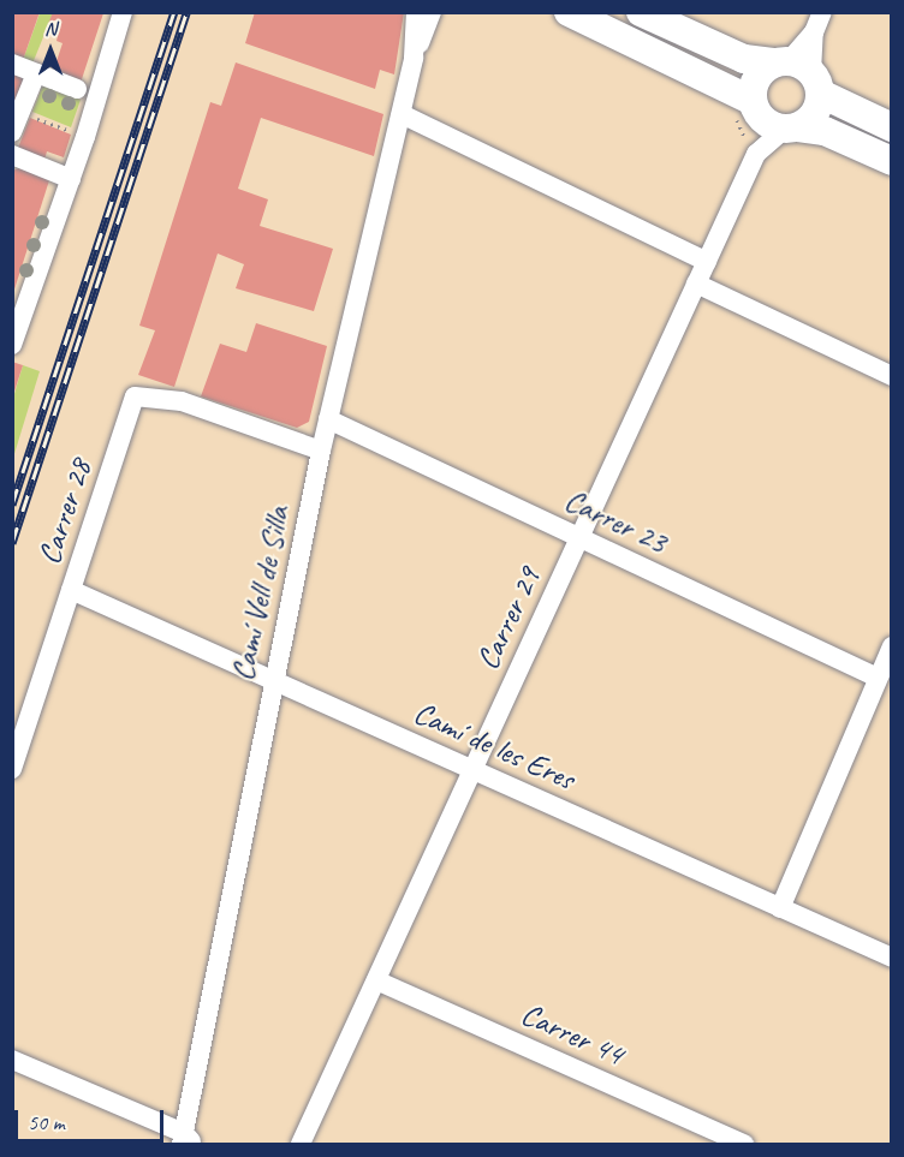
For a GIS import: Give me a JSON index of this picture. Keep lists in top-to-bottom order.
{
  "streets": {
    "street": [
      "Carrer 28",
      "Carrer 23",
      "Camí Vell de Silla",
      "Carrer 29",
      "Camí de les Eres",
      "Carrer 44"
    ]
  },
  "crossings": [
    ["Carrer 28", "Camí Vell de Silla"],
    ["Carrer 28", "Camí de les Eres"],
    ["Carrer 23", "Camí Vell de Silla"],
    ["Carrer 23", "Carrer 29"],
    ["Camí Vell de Silla", "Camí de les Eres"],
    ["Carrer 29", "Camí de les Eres"],
    ["Carrer 29", "Carrer 44"]
  ],
  "scale_bar": "50 m",
  "north": "top"
}
